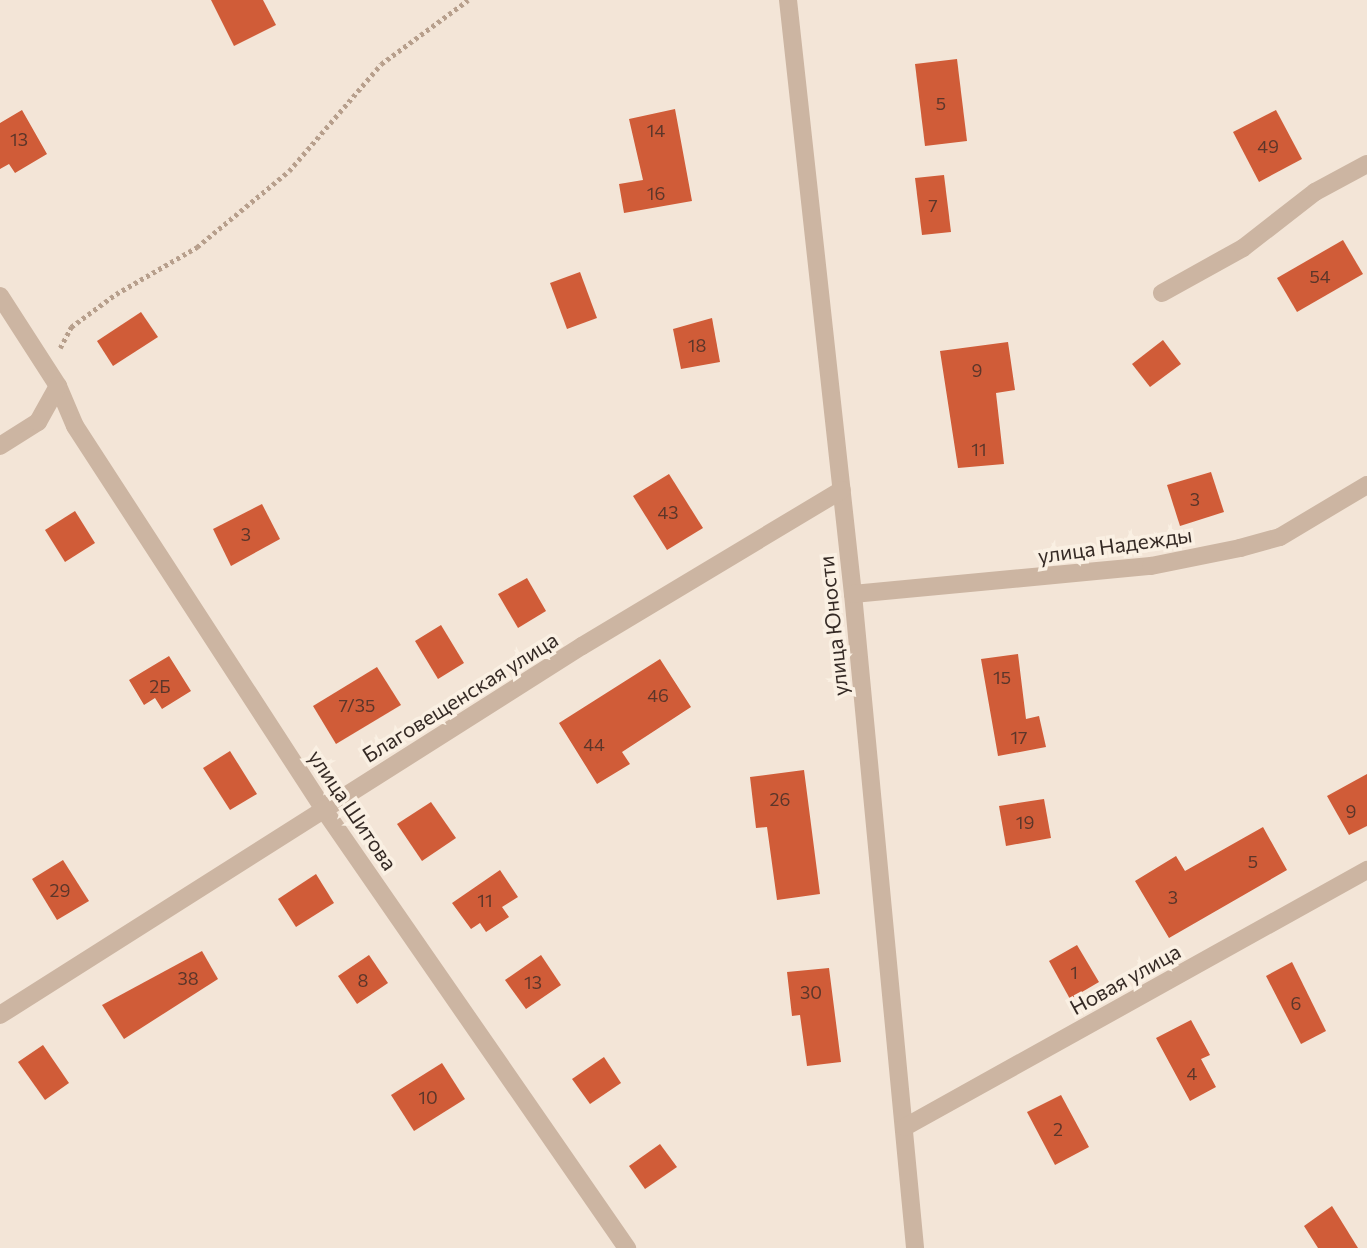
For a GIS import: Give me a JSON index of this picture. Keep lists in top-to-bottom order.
{
  "streets": {
    "street": [
      "улица Надежды",
      "улица Юности",
      "Благовещенская улица",
      "улица Шитова",
      "Новая улица"
    ]
  },
  "crossings": [
    ["улица Надежды", "улица Юности"],
    ["улица Юности", "Благовещенская улица"],
    ["улица Юности", "Новая улица"],
    ["Благовещенская улица", "улица Шитова"]
  ],
  "house_numbers": [
    "5",
    "14",
    "13",
    "49",
    "16",
    "7",
    "54",
    "18",
    "9",
    "11",
    "3",
    "43",
    "3",
    "15",
    "2Б",
    "46",
    "7/35",
    "17",
    "44",
    "26",
    "9",
    "19",
    "5",
    "29",
    "3",
    "11",
    "1",
    "38",
    "8",
    "13",
    "30",
    "6",
    "4",
    "10",
    "2"
  ]
}
